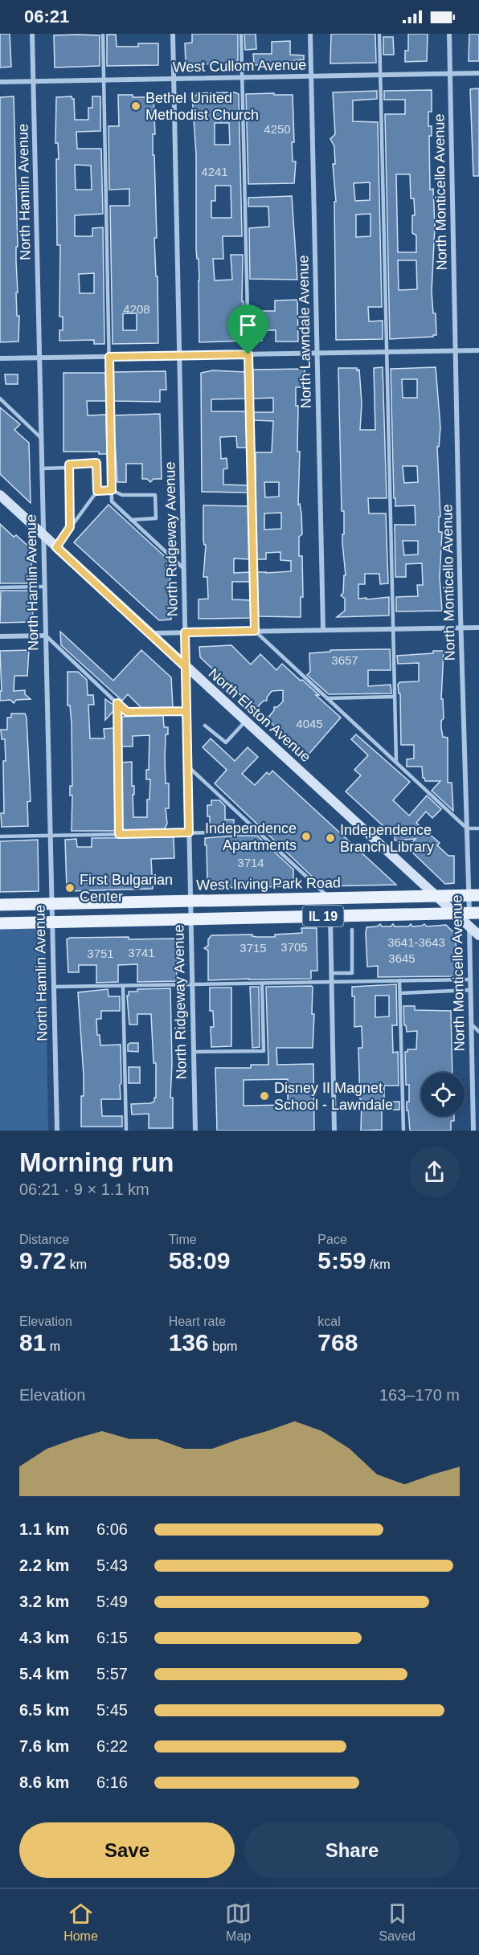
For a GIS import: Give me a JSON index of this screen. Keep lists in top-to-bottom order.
{
  "streets": {
    "main road": ["North Elston Avenue", "West Irving Park Road", "IL 19"],
    "street": [
      "West Cullom Avenue",
      "North Hamlin Avenue",
      "North Monticello Avenue",
      "North Lawndale Avenue",
      "North Ridgeway Avenue"
    ]
  },
  "crossings": [
    ["West Cullom Avenue", "North Hamlin Avenue"],
    ["West Cullom Avenue", "North Monticello Avenue"],
    ["West Cullom Avenue", "North Lawndale Avenue"],
    ["West Cullom Avenue", "North Ridgeway Avenue"],
    ["North Hamlin Avenue", "North Elston Avenue"],
    ["North Hamlin Avenue", "West Irving Park Road"],
    ["North Hamlin Avenue", "IL 19"],
    ["North Monticello Avenue", "North Elston Avenue"],
    ["North Monticello Avenue", "West Irving Park Road"],
    ["North Monticello Avenue", "IL 19"],
    ["North Ridgeway Avenue", "North Elston Avenue"],
    ["North Ridgeway Avenue", "West Irving Park Road"],
    ["North Ridgeway Avenue", "IL 19"],
    ["North Elston Avenue", "West Irving Park Road"],
    ["North Elston Avenue", "IL 19"]
  ],
  "places": [
    "Bethel United Methodist Church",
    "Independence Apartments",
    "Independence Branch Library",
    "First Bulgarian Center",
    "Disney II Magnet School - Lawndale"
  ],
  "house_numbers": [
    "4250",
    "4241",
    "4208",
    "3657",
    "4045",
    "3714",
    "3641-3643",
    "3705",
    "3715",
    "3741",
    "3751",
    "3645"
  ],
  "page": {
    "status": "06:21",
    "heading": ["Morning run", "06:21 · 9 × 1.1 km"],
    "stats": [
      ["Distance", "9.72 km"],
      ["Time", "58:09"],
      ["Pace", "5:59 /km"],
      ["Elevation", "81 m"],
      ["Heart rate", "136 bpm"],
      ["kcal", "768"]
    ],
    "chart": ["Elevation", "163–170 m"],
    "list": [
      {
        "name": "1.1 km",
        "note": "6:06"
      },
      {
        "name": "2.2 km",
        "note": "5:43"
      },
      {
        "name": "3.2 km",
        "note": "5:49"
      },
      {
        "name": "4.3 km",
        "note": "6:15"
      },
      {
        "name": "5.4 km",
        "note": "5:57"
      },
      {
        "name": "6.5 km",
        "note": "5:45"
      },
      {
        "name": "7.6 km",
        "note": "6:22"
      },
      {
        "name": "8.6 km",
        "note": "6:16"
      }
    ],
    "buttons": ["Save", "Share"],
    "tabs": ["Home", "Map", "Saved"]
  }
}
